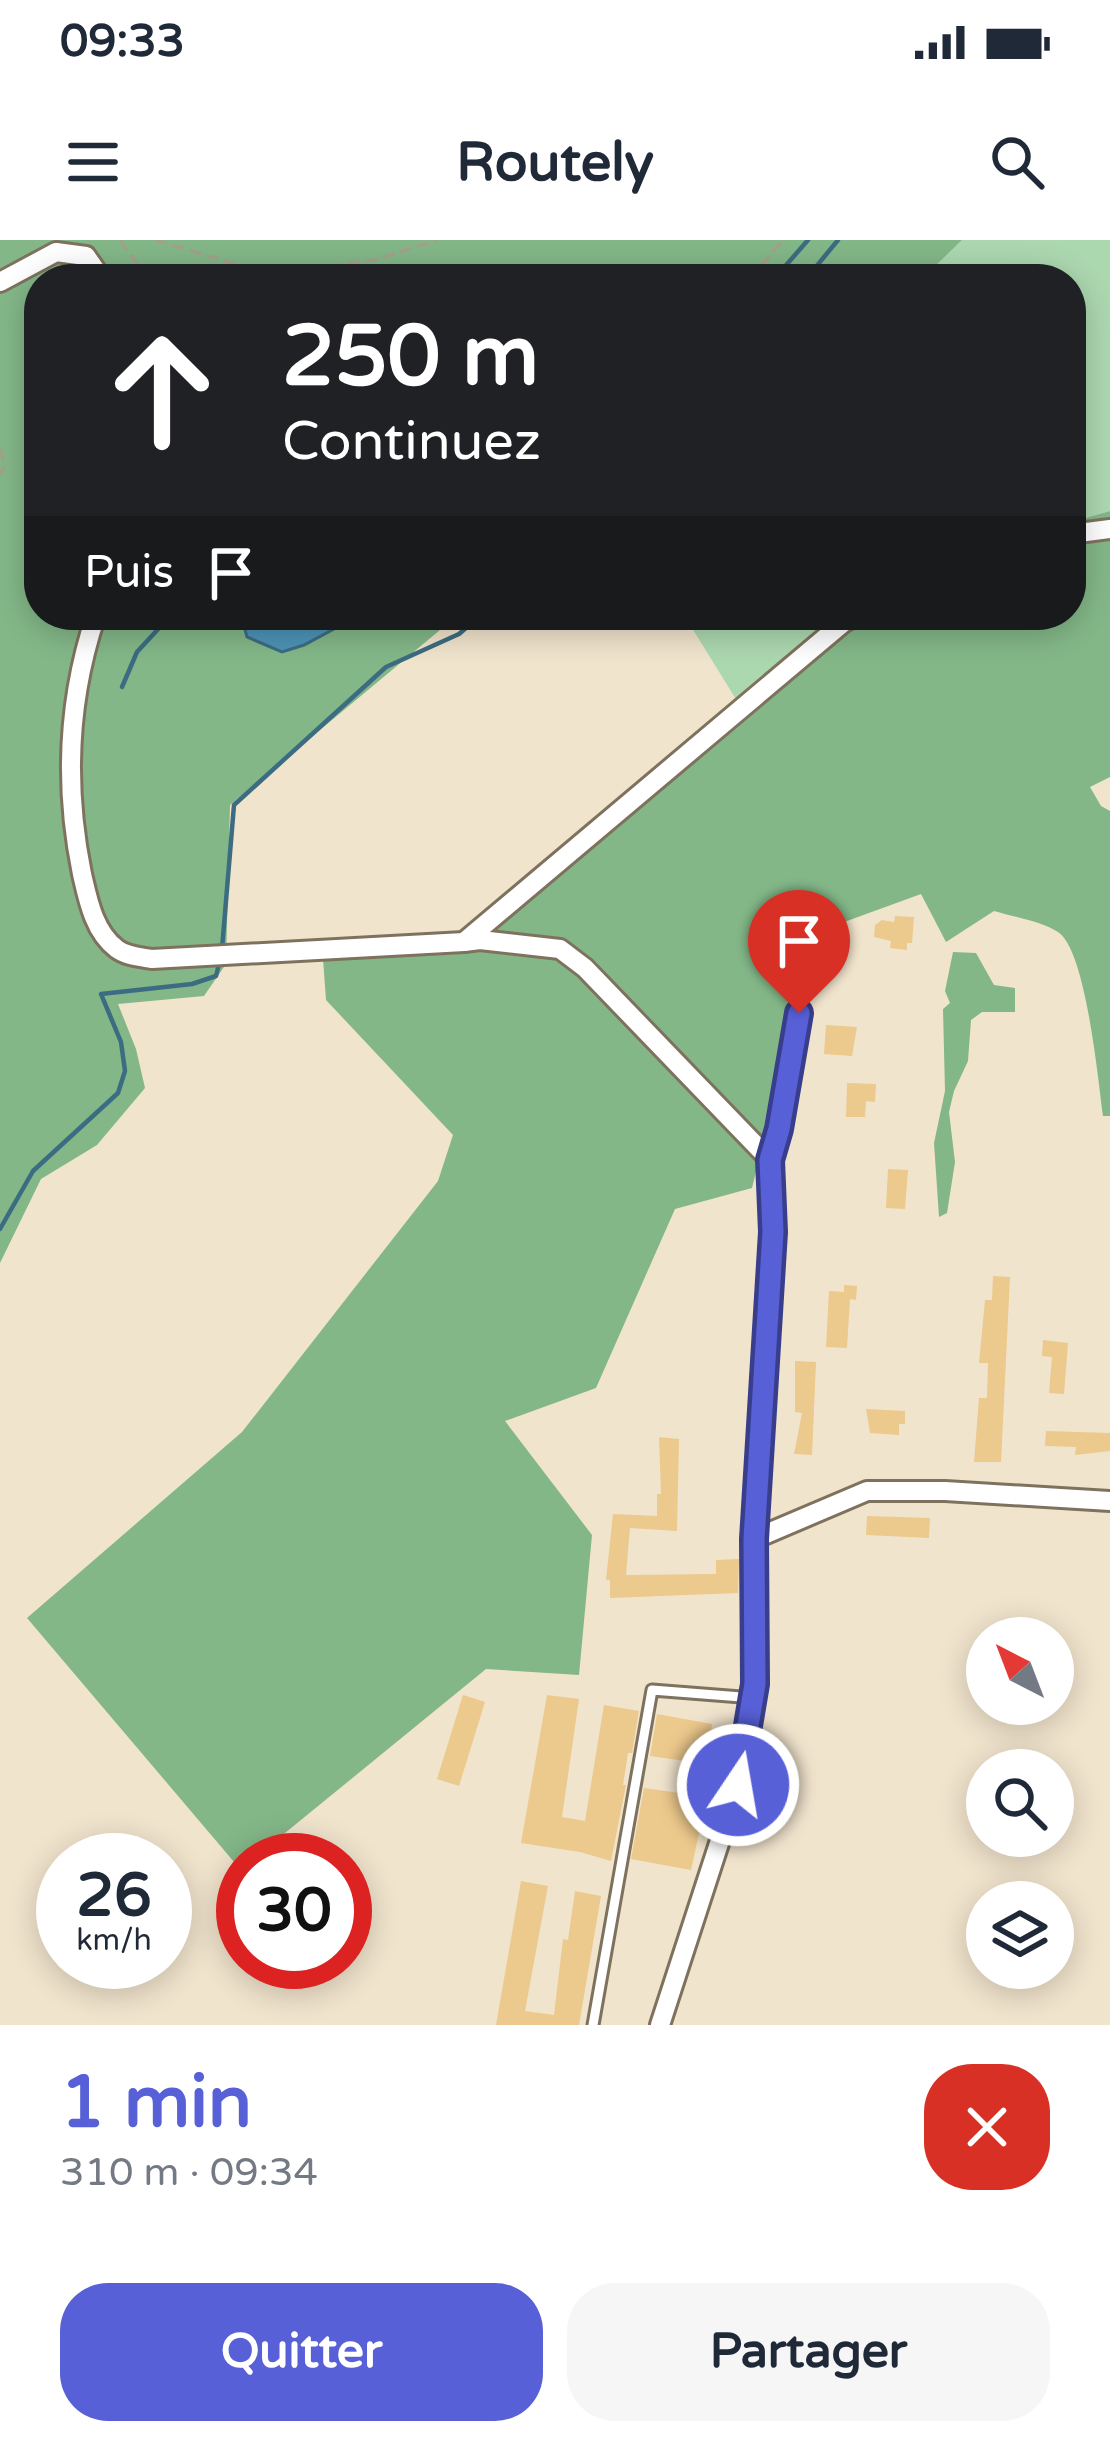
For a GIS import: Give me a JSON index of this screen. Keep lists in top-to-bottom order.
{
  "north": "top left",
  "page": {
    "status": "09:33",
    "header": "Routely",
    "turn": ["250 m", "Continuez"],
    "then": "Puis",
    "speed": "26 km/h",
    "limit": "30",
    "heading": ["1 min", "310 m · 09:34"],
    "buttons": ["Quitter", "Partager"]
  }
}
